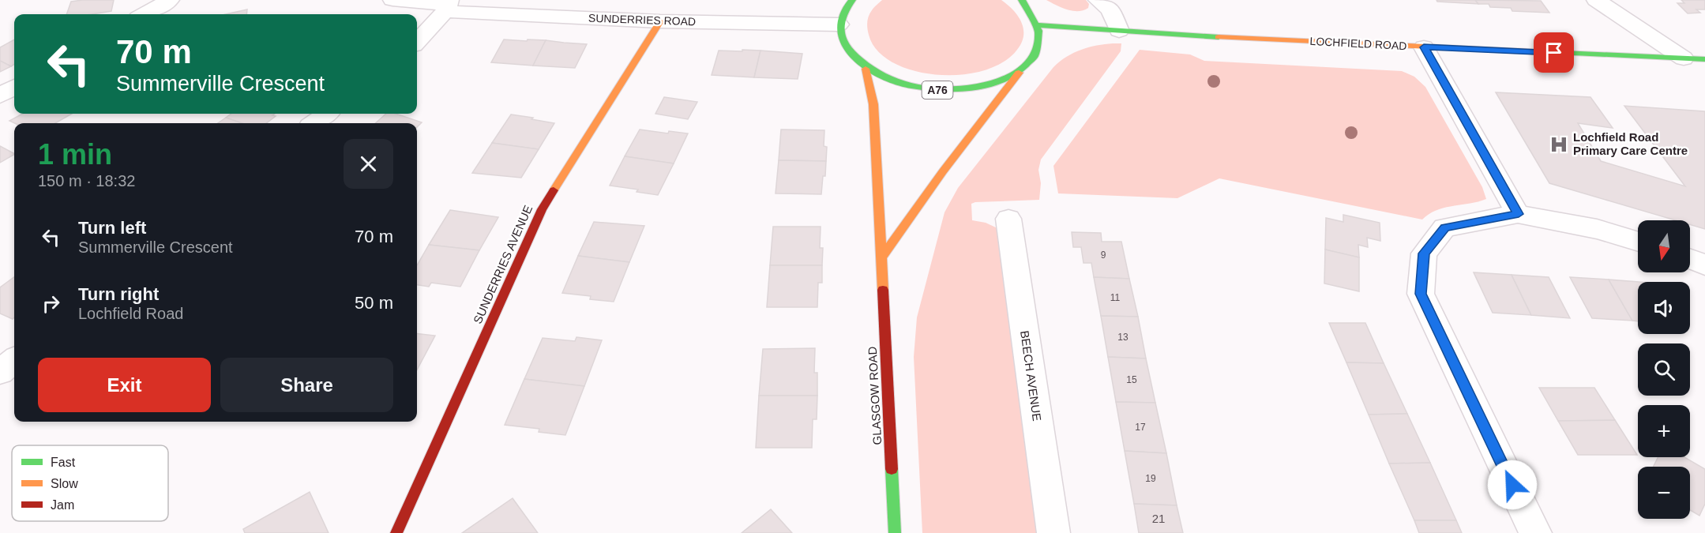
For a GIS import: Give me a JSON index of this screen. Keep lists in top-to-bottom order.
{
  "streets": {
    "street": [
      "SUNDERRIES ROAD",
      "LOCHFIELD ROAD",
      "A76",
      "SUNDERRIES AVENUE",
      "BEECH AVENUE",
      "GLASGOW ROAD"
    ]
  },
  "crossings": [
    ["SUNDERRIES ROAD", "A76"],
    ["SUNDERRIES ROAD", "SUNDERRIES AVENUE"],
    ["LOCHFIELD ROAD", "A76"],
    ["A76", "GLASGOW ROAD"]
  ],
  "places": {
    "hospital": ["Lochfield Road Primary Care Centre"]
  },
  "house_numbers": [
    "9",
    "11",
    "13",
    "15",
    "17",
    "19",
    "21"
  ],
  "legend": ["Fast", "Slow", "Jam"],
  "north": "bottom",
  "page": {
    "turn": ["70 m", "Summerville Crescent"],
    "heading": ["1 min", "150 m · 18:32"],
    "list": [
      {
        "name": "Turn left",
        "note": "Summerville Crescent",
        "value": "70 m"
      },
      {
        "name": "Turn right",
        "note": "Lochfield Road",
        "value": "50 m"
      }
    ],
    "map_buttons": ["+", "−"],
    "buttons": ["Exit", "Share"]
  }
}
